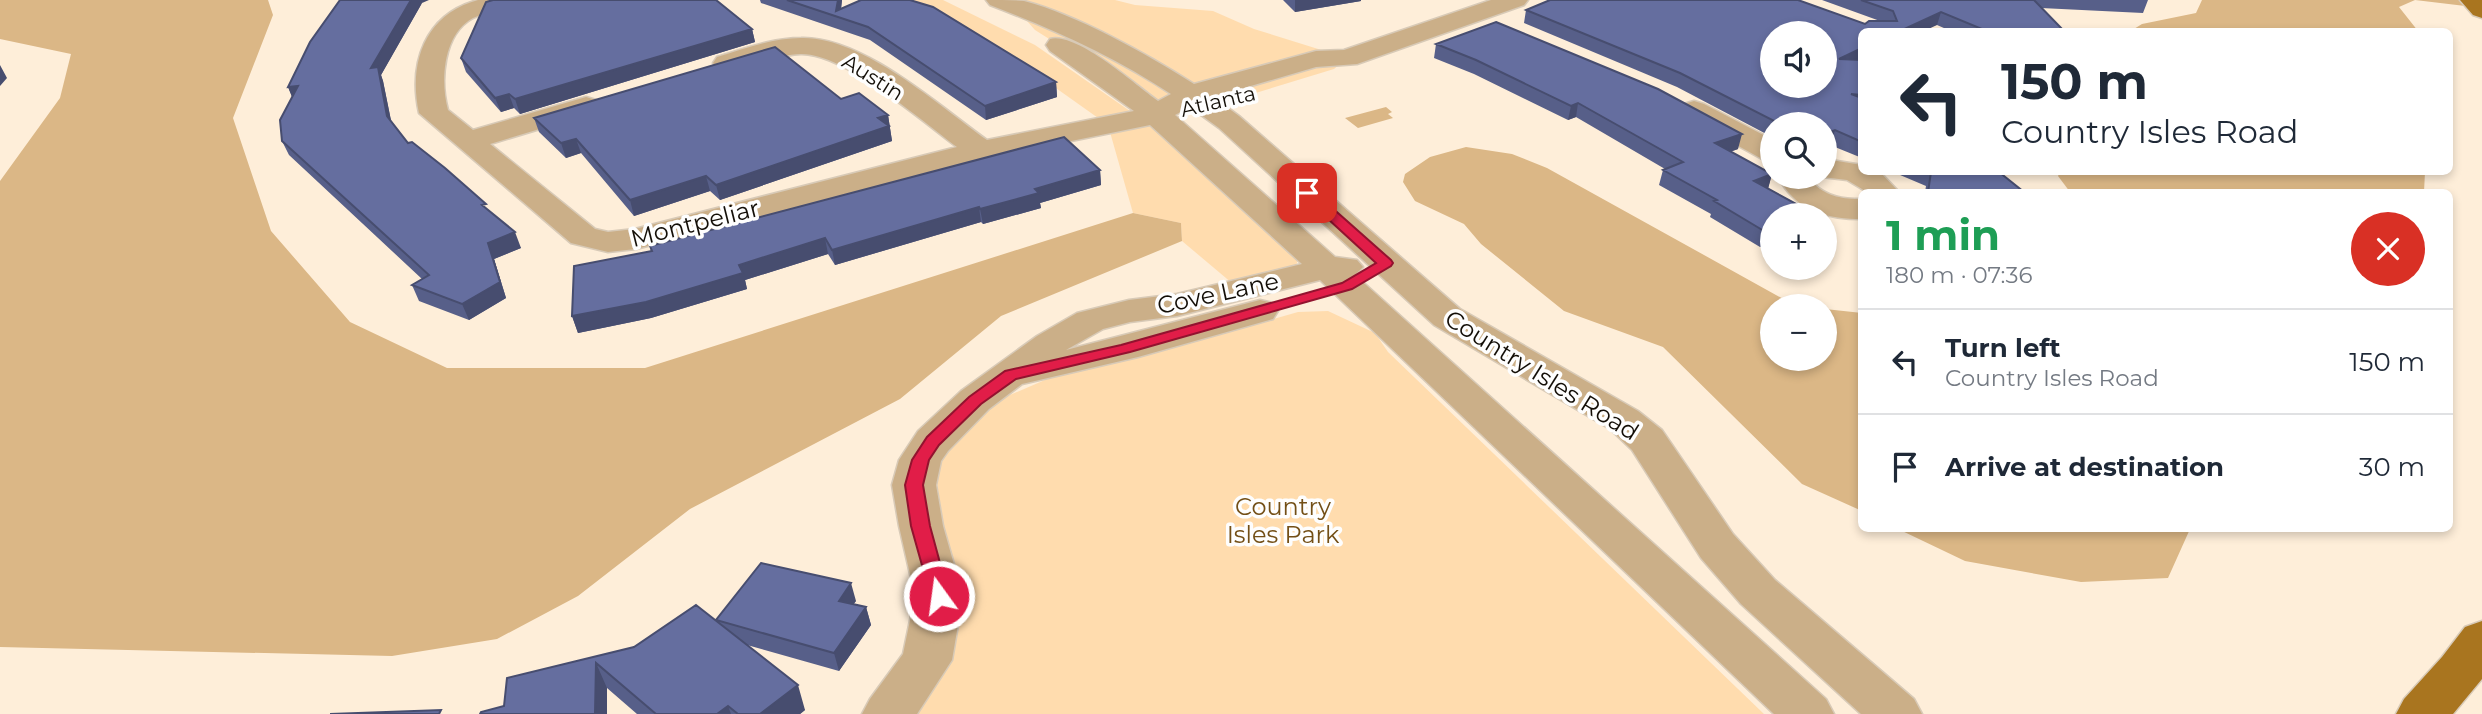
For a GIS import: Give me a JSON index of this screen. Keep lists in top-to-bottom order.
{
  "streets": {
    "street": [
      "Austin",
      "Atlanta",
      "Montpeliar",
      "Cove Lane",
      "Country Isles Road"
    ]
  },
  "crossings": [
    ["Austin", "Montpeliar"],
    ["Atlanta", "Montpeliar"],
    ["Atlanta", "Country Isles Road"],
    ["Montpeliar", "Country Isles Road"],
    ["Cove Lane", "Country Isles Road"]
  ],
  "parks": ["Country Isles Park"],
  "page": {
    "map_buttons": ["+", "−"],
    "turn": ["150 m", "Country Isles Road"],
    "heading": ["1 min", "180 m · 07:36"],
    "list": [
      {
        "name": "Turn left",
        "note": "Country Isles Road",
        "value": "150 m"
      },
      {
        "name": "Arrive at destination",
        "value": "30 m"
      }
    ]
  }
}
